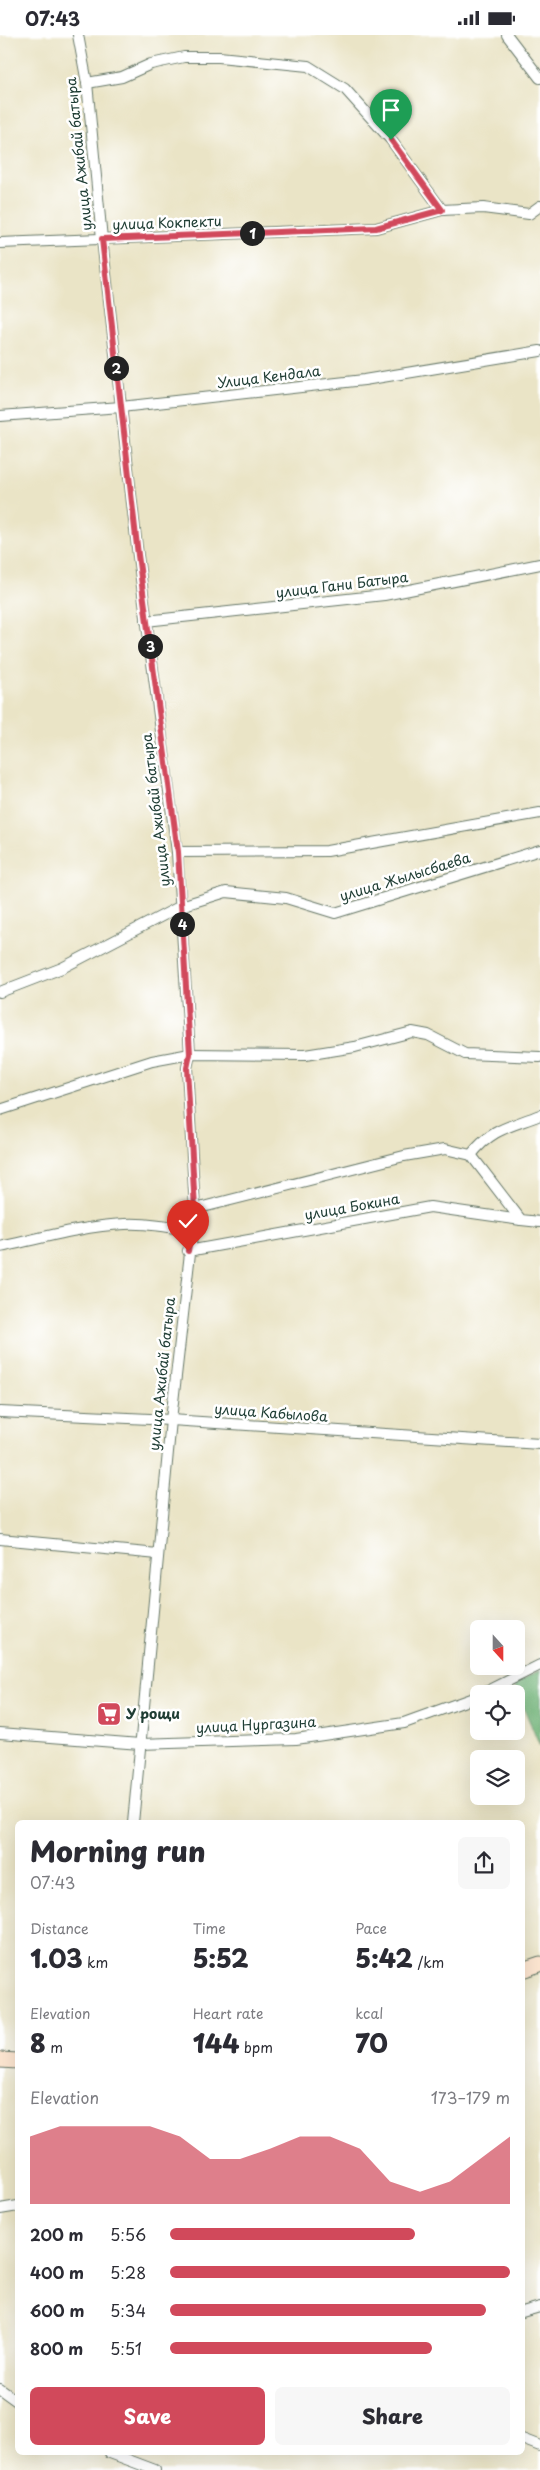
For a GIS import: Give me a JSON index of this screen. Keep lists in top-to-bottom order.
{
  "streets": {
    "street": [
      "улица Ажибай батыра",
      "улица Кокпекти",
      "Улица Кендала",
      "улица Гани Батыра",
      "улица Жылысбаева",
      "улица Бокина",
      "улица Кабылова",
      "улица Нургазина"
    ]
  },
  "crossings": [
    ["улица Ажибай батыра", "улица Кокпекти"],
    ["улица Ажибай батыра", "Улица Кендала"],
    ["улица Ажибай батыра", "улица Гани Батыра"],
    ["улица Ажибай батыра", "улица Жылысбаева"],
    ["улица Ажибай батыра", "улица Бокина"],
    ["улица Ажибай батыра", "улица Кабылова"],
    ["улица Ажибай батыра", "улица Нургазина"]
  ],
  "places": {
    "supermarket": ["У рощи"]
  },
  "north": "bottom",
  "page": {
    "status": "07:43",
    "pins": [
      "1",
      "2",
      "3",
      "4"
    ],
    "heading": ["Morning run", "07:43"],
    "stats": [
      ["Distance", "1.03 km"],
      ["Time", "5:52"],
      ["Pace", "5:42 /km"],
      ["Elevation", "8 m"],
      ["Heart rate", "144 bpm"],
      ["kcal", "70"]
    ],
    "chart": ["Elevation", "173–179 m"],
    "list": [
      {
        "name": "200 m",
        "note": "5:56"
      },
      {
        "name": "400 m",
        "note": "5:28"
      },
      {
        "name": "600 m",
        "note": "5:34"
      },
      {
        "name": "800 m",
        "note": "5:51"
      }
    ],
    "buttons": ["Save", "Share"]
  }
}
